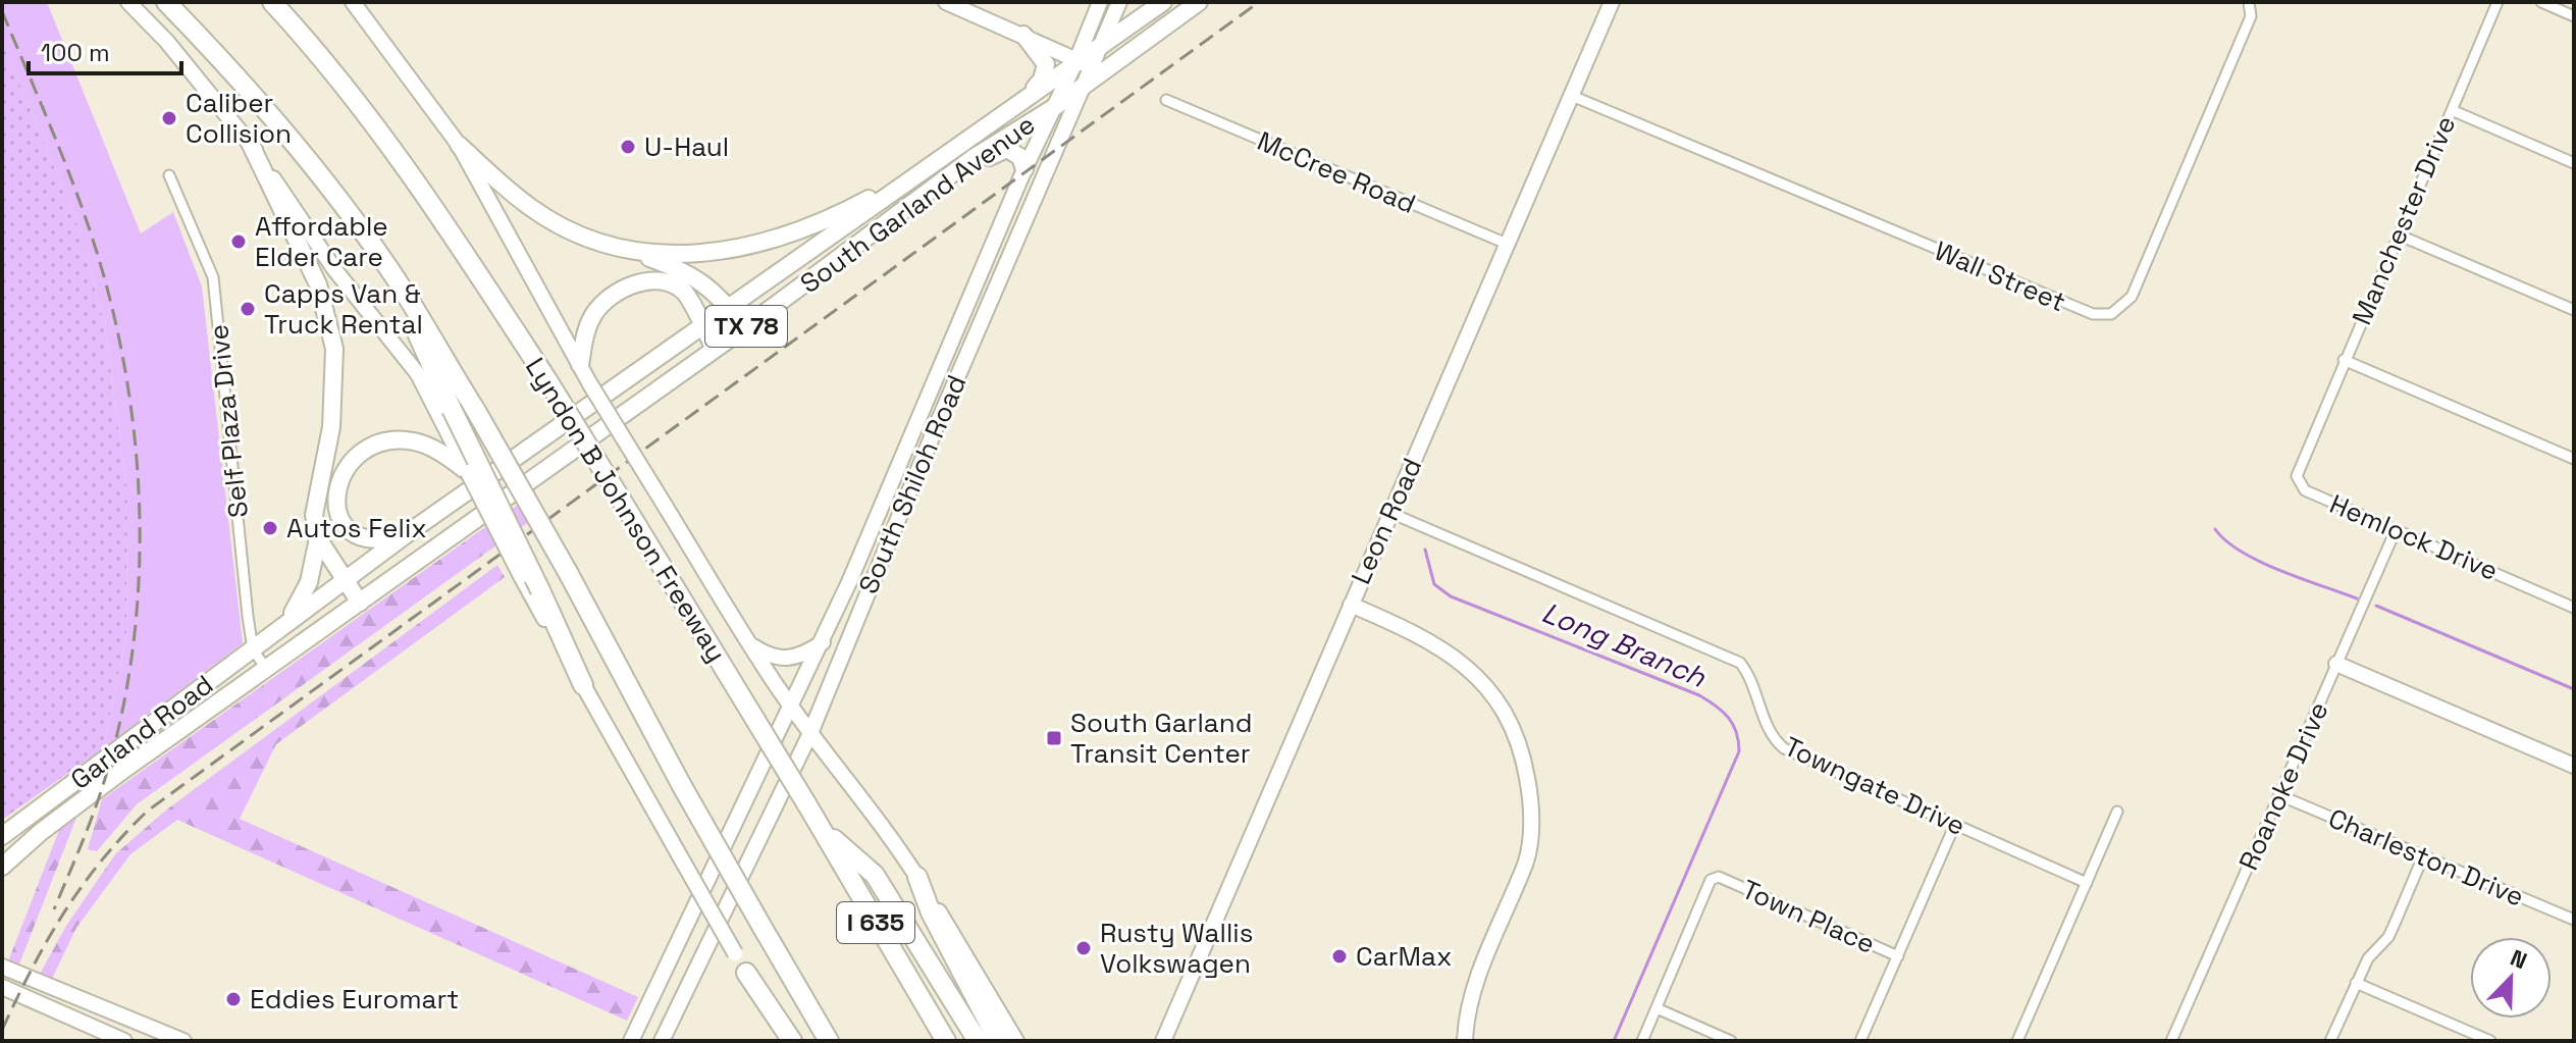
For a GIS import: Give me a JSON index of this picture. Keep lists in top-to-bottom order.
{
  "streets": {
    "highway": ["Lyndon B Johnson Freeway", "I 635"],
    "main road": [
      "South Garland Avenue",
      "TX 78",
      "South Shiloh Road",
      "Leon Road",
      "Garland Road"
    ],
    "street": [
      "McCree Road",
      "Manchester Drive",
      "Wall Street",
      "Self Plaza Drive",
      "Hemlock Drive",
      "Towngate Drive",
      "Roanoke Drive",
      "Charleston Drive",
      "Town Place"
    ]
  },
  "crossings": [
    ["McCree Road", "Leon Road"],
    ["South Garland Avenue", "South Shiloh Road"],
    ["South Garland Avenue", "Garland Road"],
    ["Manchester Drive", "Hemlock Drive"],
    ["Wall Street", "Leon Road"],
    ["Self Plaza Drive", "Garland Road"],
    ["South Shiloh Road", "Lyndon B Johnson Freeway"],
    ["Leon Road", "Towngate Drive"],
    ["Hemlock Drive", "Roanoke Drive"],
    ["Roanoke Drive", "Charleston Drive"]
  ],
  "water": ["Long Branch"],
  "places": {
    "other": [
      "Caliber Collision",
      "U-Haul",
      "Affordable Elder Care",
      "Capps Van & Truck Rental",
      "Autos Felix",
      "Rusty Wallis Volkswagen",
      "CarMax",
      "Eddies Euromart"
    ],
    "transit": ["South Garland Transit Center"]
  },
  "scale_bar": "100 m",
  "north": "top right"
}
